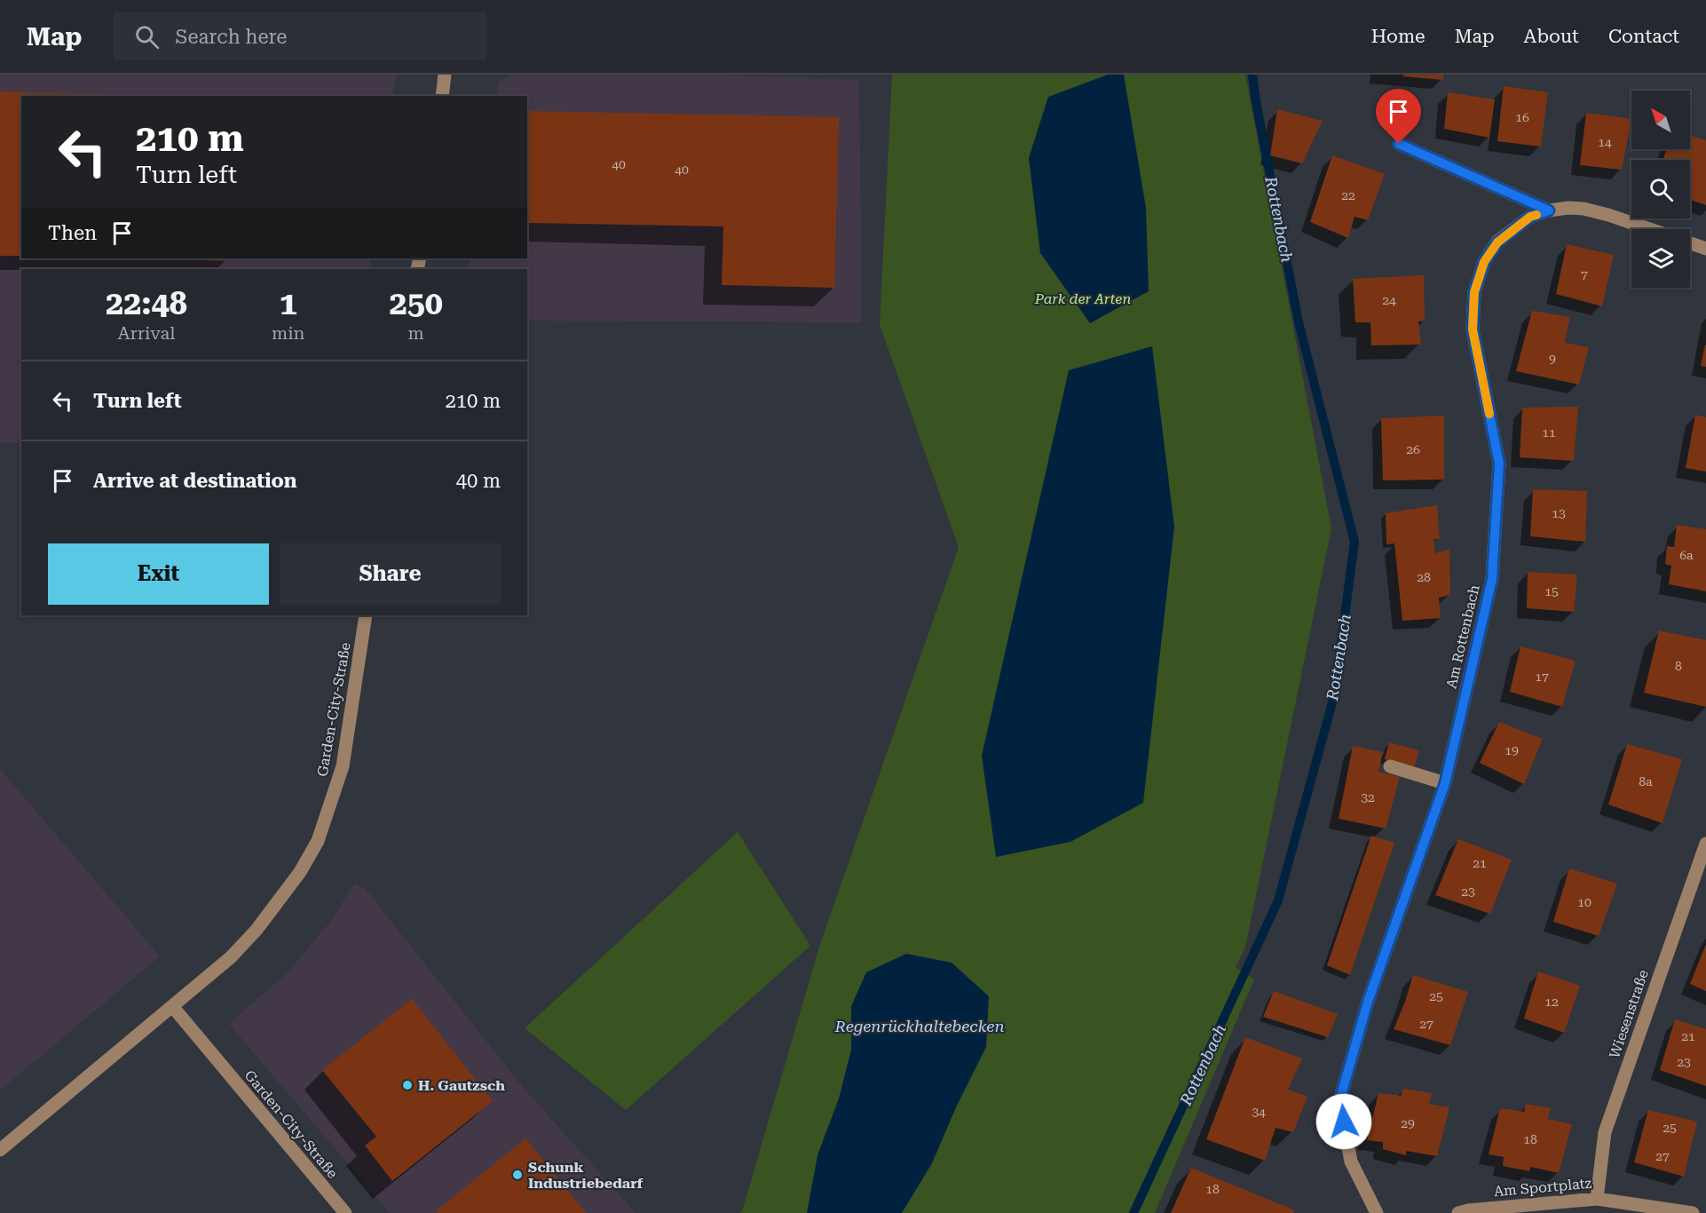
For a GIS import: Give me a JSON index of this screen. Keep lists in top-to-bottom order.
{
  "streets": {
    "street": [
      "Am Rottenbach",
      "Garden-City-Straße",
      "Wiesenstraße",
      "Am Sportplatz"
    ]
  },
  "crossings": [
    ["Wiesenstraße", "Am Sportplatz"]
  ],
  "water": ["Rottenbach", "Regenrückhaltebecken"],
  "parks": ["Park der Arten"],
  "places": ["H. Gautzsch", "Schunk Industriebedarf"],
  "house_numbers": [
    "16",
    "14",
    "40",
    "40",
    "22",
    "7",
    "24",
    "9",
    "11",
    "26",
    "13",
    "6a",
    "28",
    "15",
    "8",
    "17",
    "19",
    "8a",
    "32",
    "21",
    "23",
    "10",
    "25",
    "12",
    "27",
    "21",
    "23",
    "34",
    "29",
    "25",
    "18",
    "27",
    "18"
  ],
  "north": "top left",
  "page": {
    "header": "Map",
    "search": "Search here",
    "nav": [
      "Home",
      "Map",
      "About",
      "Contact"
    ],
    "turn": ["210 m", "Turn left"],
    "then": "Then",
    "eta": [
      "22:48",
      "Arrival",
      "1",
      "min",
      "250",
      "m"
    ],
    "list": [
      {
        "name": "Turn left",
        "value": "210 m"
      },
      {
        "name": "Arrive at destination",
        "value": "40 m"
      }
    ],
    "buttons": ["Exit", "Share"]
  }
}
